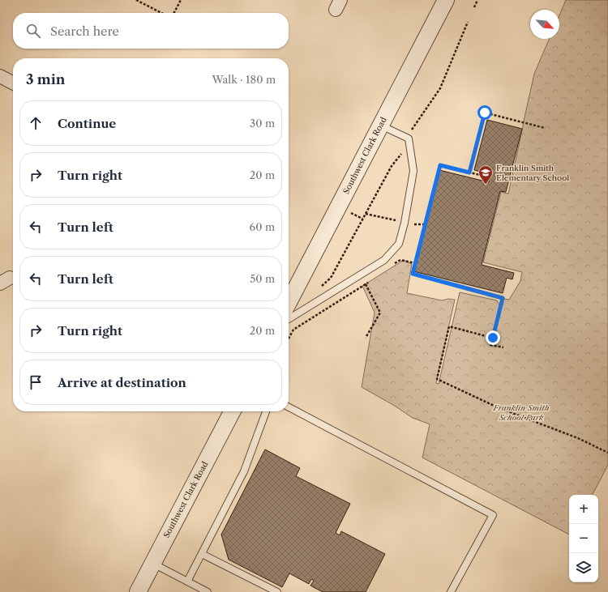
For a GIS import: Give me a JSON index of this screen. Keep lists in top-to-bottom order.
{
  "streets": {
    "street": ["Southwest Clark Road"]
  },
  "parks": ["Franklin Smith School Park"],
  "places": {
    "school or university": ["Franklin Smith Elementary School"]
  },
  "north": "bottom right",
  "page": {
    "search": "Search here",
    "heading": ["3 min", "Walk · 180 m"],
    "list": [
      ["Continue", "30 m"],
      ["Turn right", "20 m"],
      ["Turn left", "60 m"],
      ["Turn left", "50 m"],
      ["Turn right", "20 m"],
      "Arrive at destination"
    ],
    "map_buttons": ["+", "−"]
  }
}
